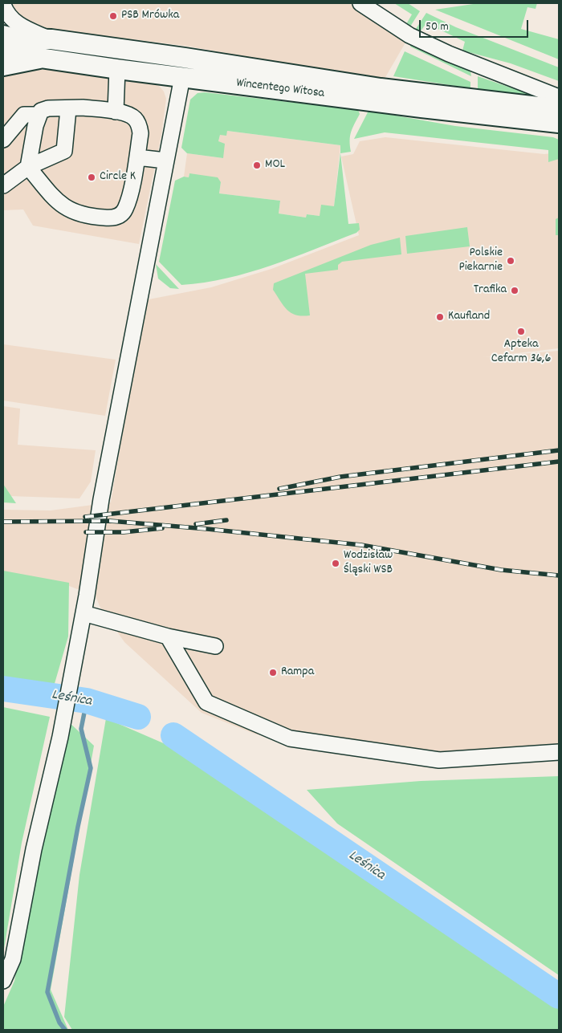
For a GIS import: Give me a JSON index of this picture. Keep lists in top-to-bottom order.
{
  "streets": {
    "main road": ["Wincentego Witosa"]
  },
  "water": ["Leśnica"],
  "places": [
    "PSB Mrówka",
    "MOL",
    "Circle K",
    "Polskie Piekarnie",
    "Trafika",
    "Kaufland",
    "Apteka Cefarm 36,6",
    "Wodzisław Śląski WSB",
    "Rampa"
  ],
  "scale_bar": "50 m"
}
